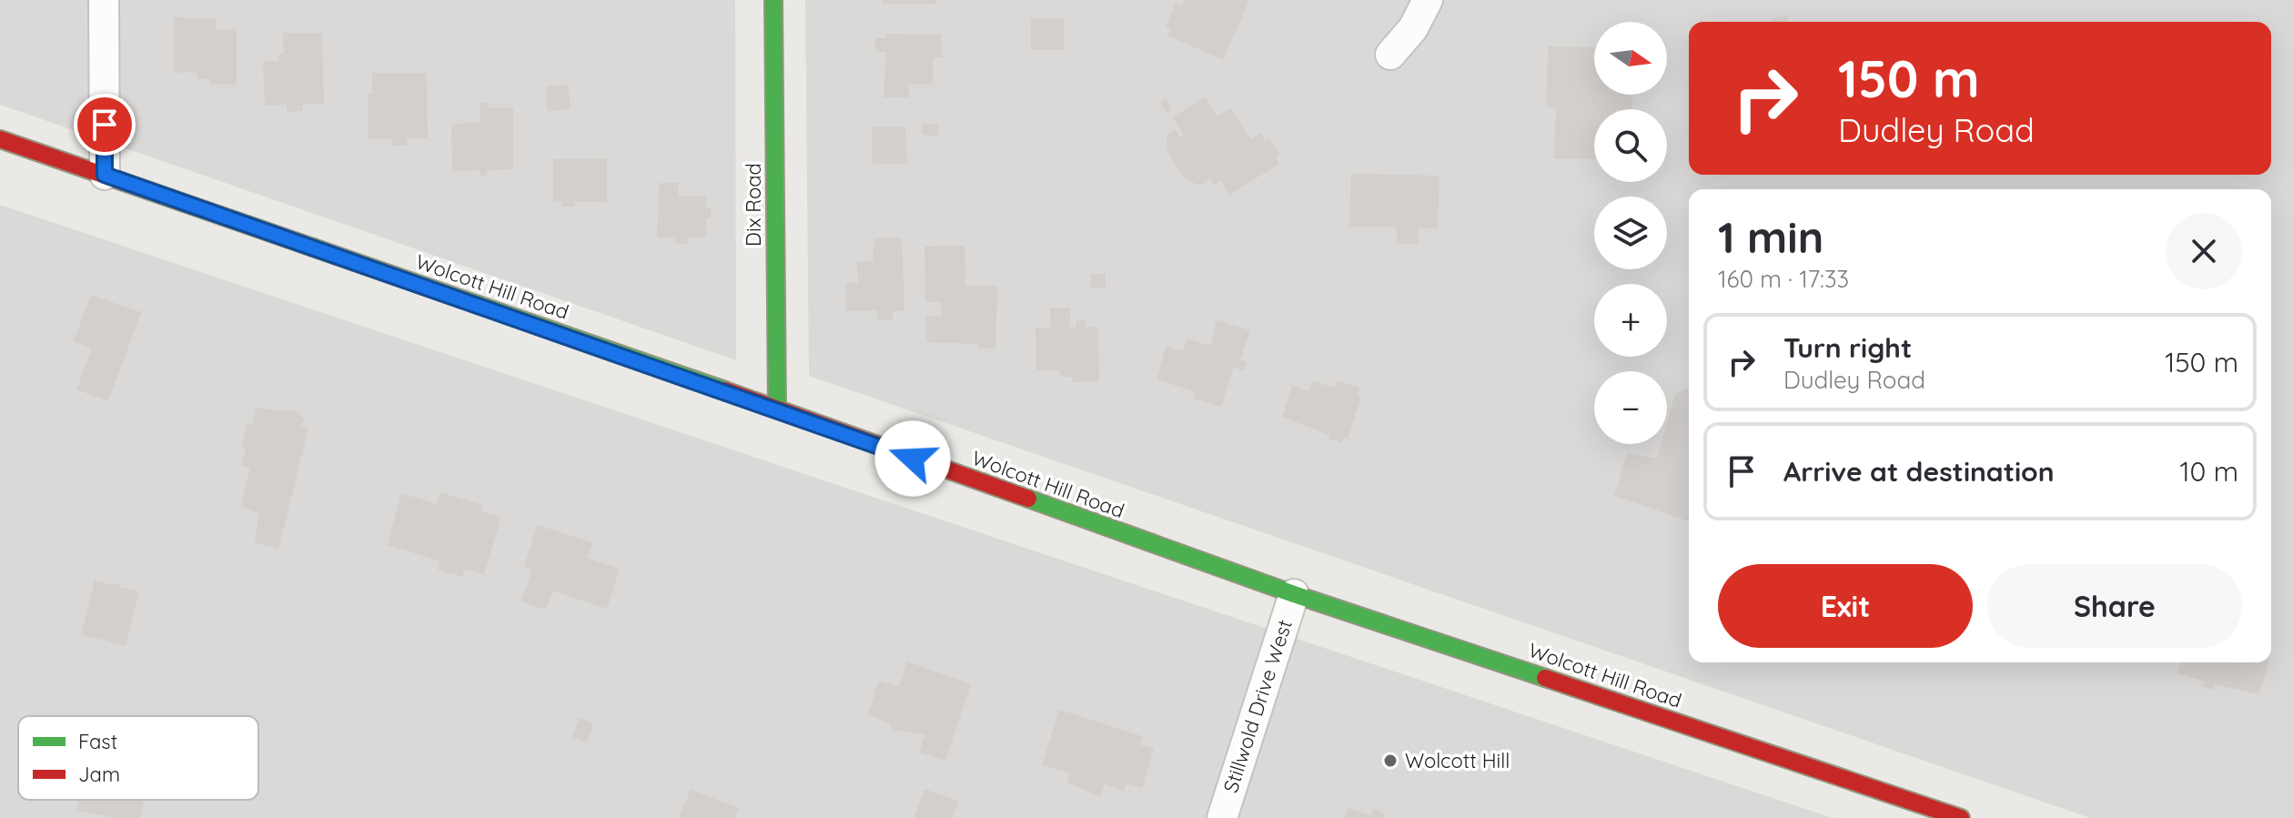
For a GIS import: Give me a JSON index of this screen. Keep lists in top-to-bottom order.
{
  "streets": {
    "street": ["Dix Road", "Wolcott Hill Road", "Stillwold Drive West"]
  },
  "crossings": [
    ["Dix Road", "Wolcott Hill Road"],
    ["Wolcott Hill Road", "Stillwold Drive West"]
  ],
  "places": ["Wolcott Hill"],
  "legend": ["Fast", "Jam"],
  "north": "right",
  "page": {
    "map_buttons": ["+", "−"],
    "turn": ["150 m", "Dudley Road"],
    "heading": ["1 min", "160 m · 17:33"],
    "list": [
      {
        "name": "Turn right",
        "note": "Dudley Road",
        "value": "150 m"
      },
      {
        "name": "Arrive at destination",
        "value": "10 m"
      }
    ],
    "buttons": ["Exit", "Share"]
  }
}
